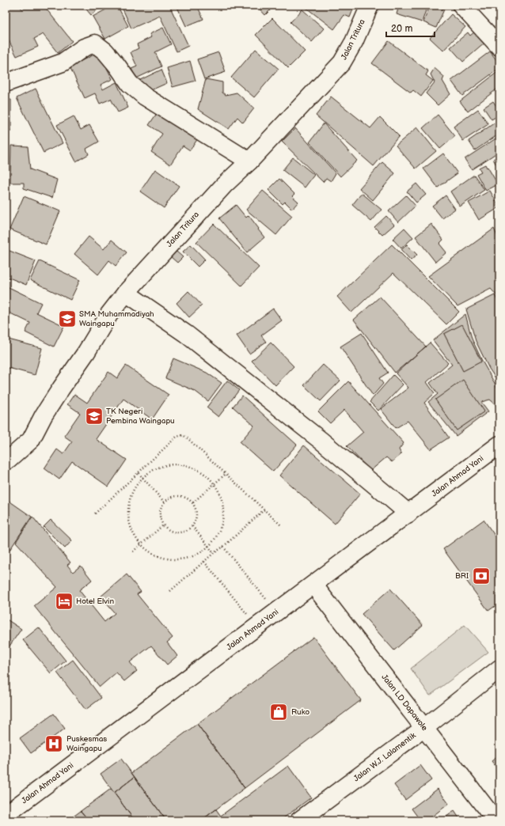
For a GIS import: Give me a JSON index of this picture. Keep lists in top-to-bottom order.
{
  "streets": {
    "main road": [
      "Jalan Tritura",
      "Jalan Ahmad Yani",
      "Jalan LD Dapawole",
      "Jalan W.J. Lalamentik"
    ]
  },
  "crossings": [
    ["Jalan Ahmad Yani", "Jalan LD Dapawole"],
    ["Jalan LD Dapawole", "Jalan W.J. Lalamentik"]
  ],
  "places": {
    "school or university": ["SMA Muhammadiyah Waingapu", "TK Negeri Pembina Waingapu"],
    "bank": ["BRI"],
    "hotel": ["Hotel Elvin"],
    "shop": ["Ruko"],
    "hospital": ["Puskesmas Waingapu"]
  },
  "scale_bar": "20 m"
}
